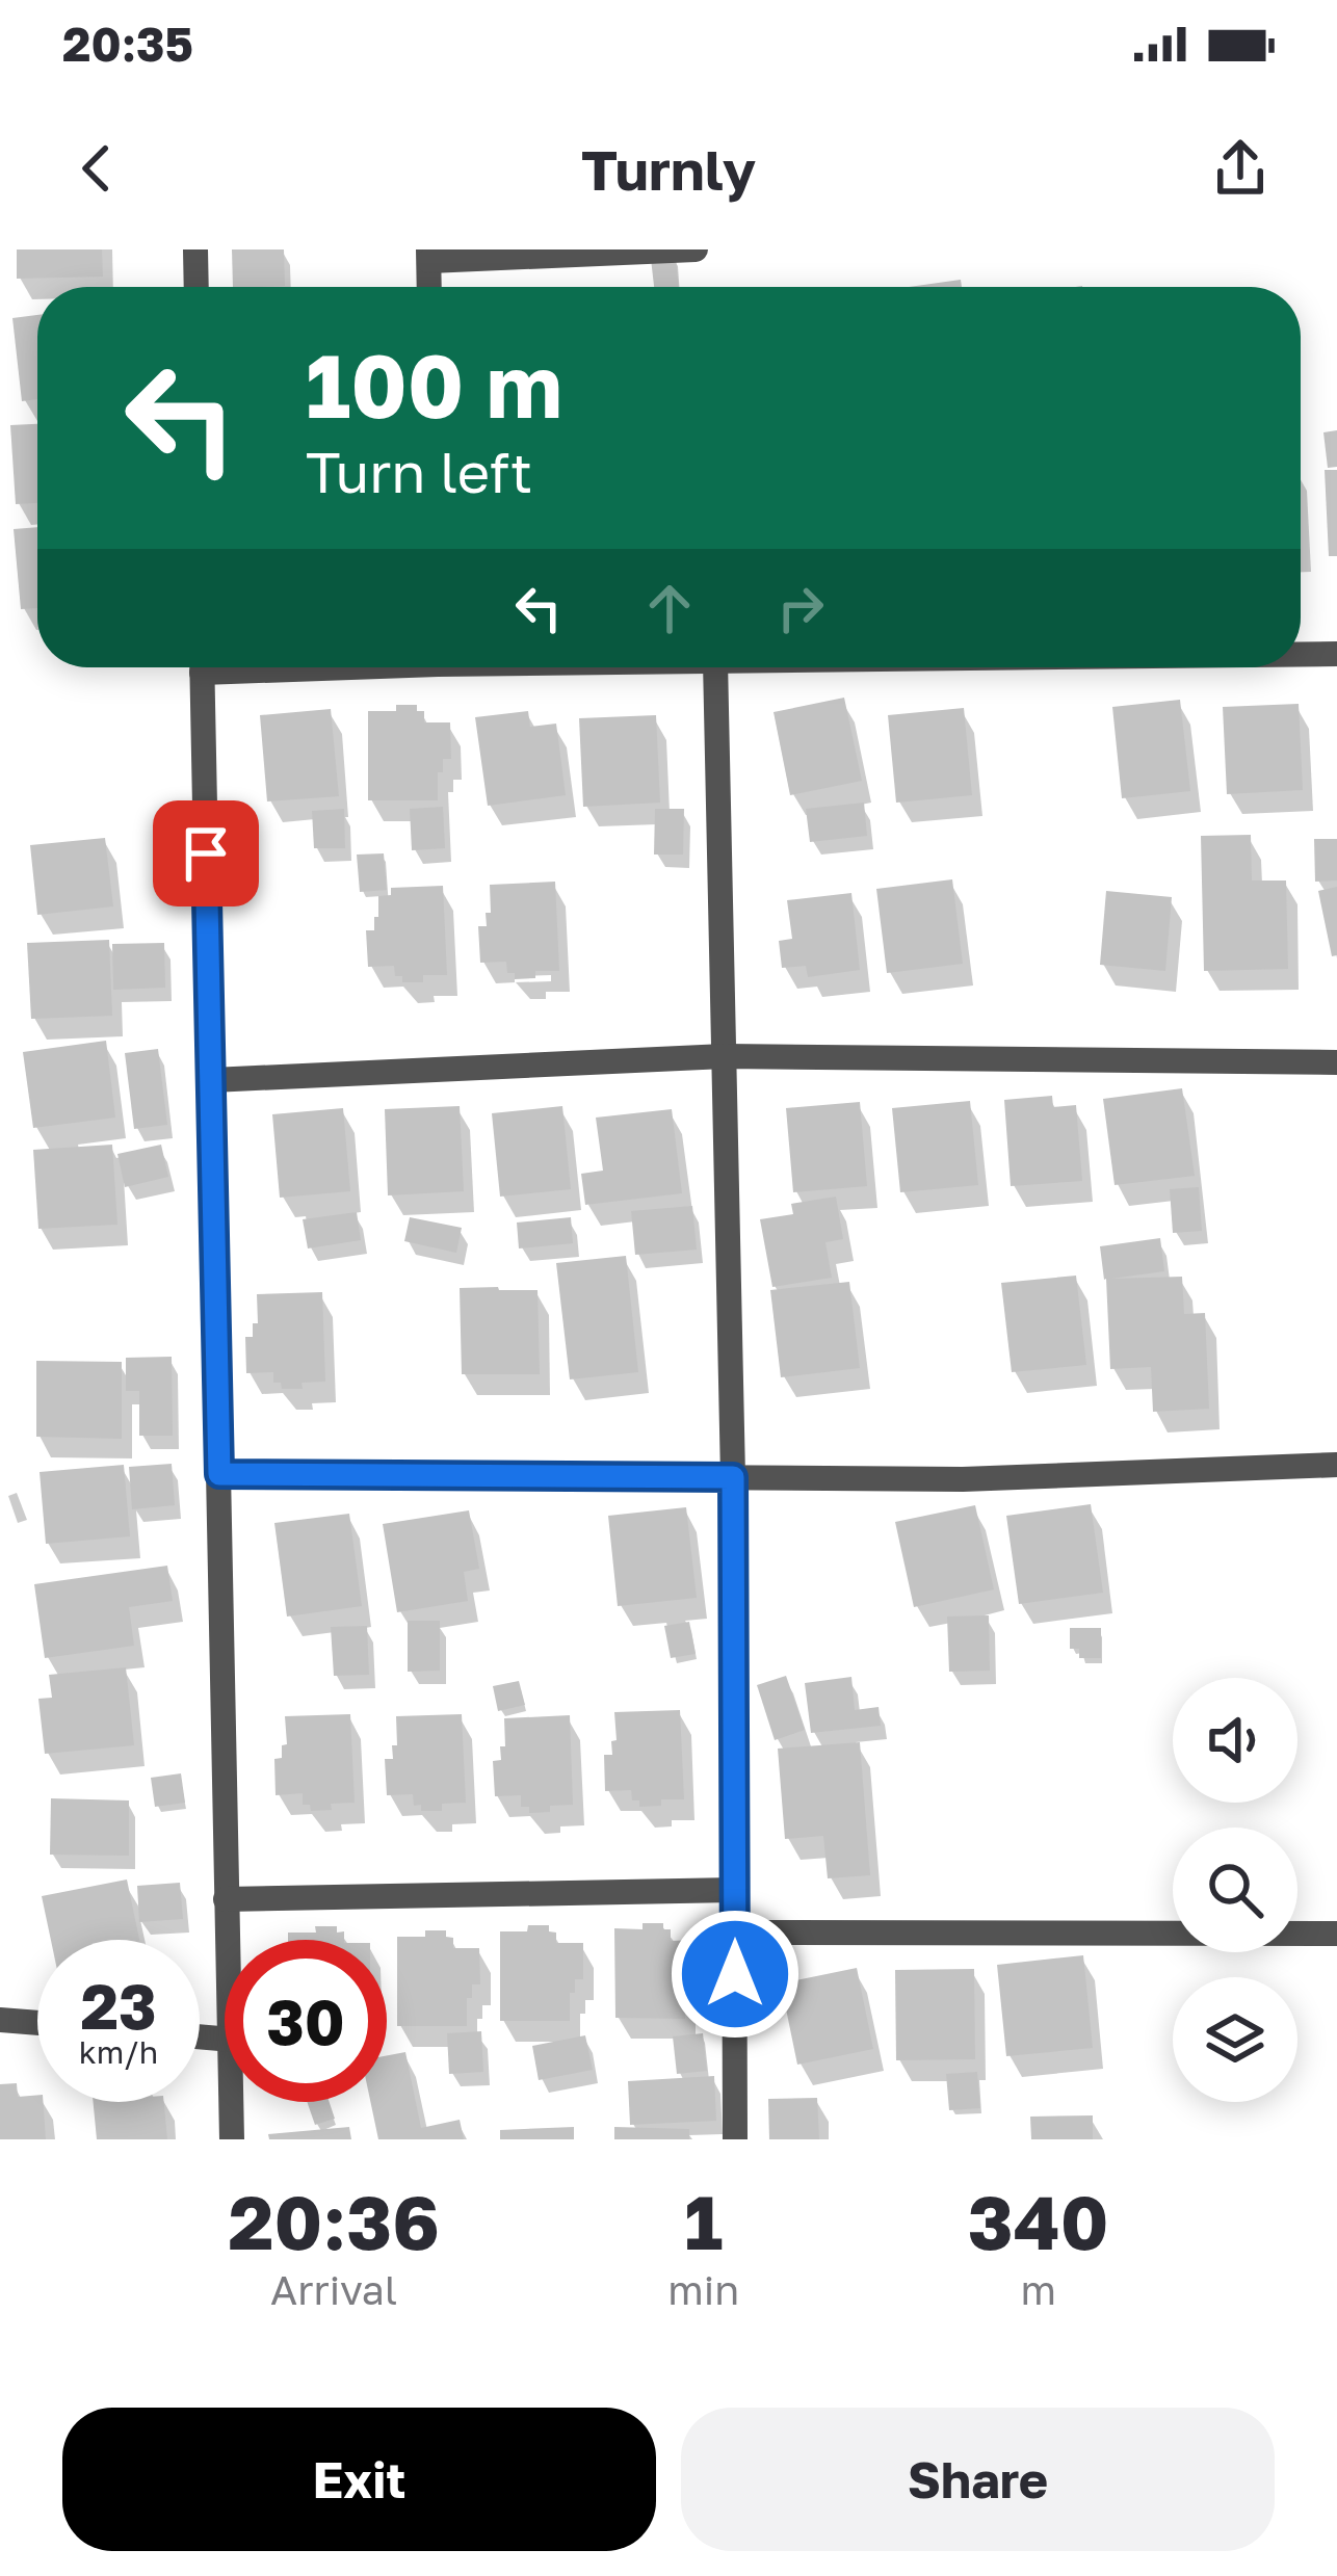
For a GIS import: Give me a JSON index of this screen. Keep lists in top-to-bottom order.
{
  "page": {
    "status": "20:35",
    "header": "Turnly",
    "turn": ["100 m", "Turn left"],
    "speed": "23 km/h",
    "limit": "30",
    "eta": [
      "20:36",
      "Arrival",
      "1",
      "min",
      "340",
      "m"
    ],
    "buttons": ["Exit", "Share"]
  }
}
